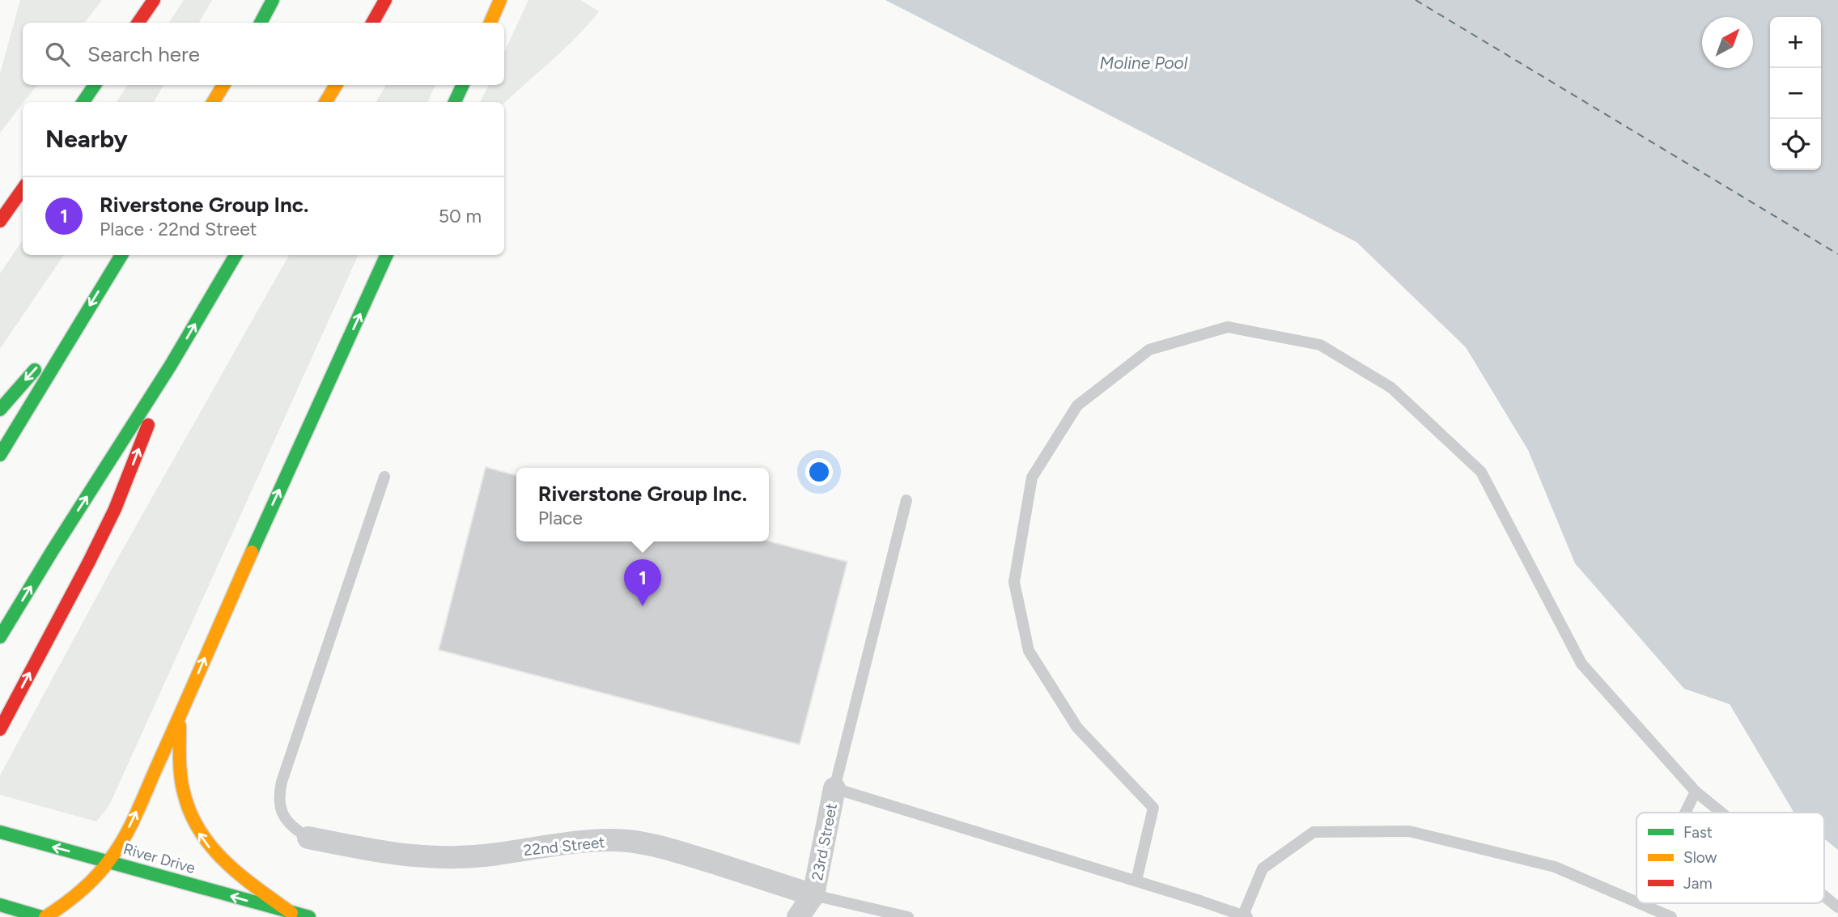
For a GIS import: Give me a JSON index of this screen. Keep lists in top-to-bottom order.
{
  "streets": {
    "main road": ["River Drive"],
    "street": ["23rd Street", "22nd Street"]
  },
  "crossings": [
    ["23rd Street", "22nd Street"]
  ],
  "one_way": ["River Drive"],
  "water": ["Moline Pool"],
  "legend": ["Fast", "Slow", "Jam"],
  "north": "top right",
  "page": {
    "map_buttons": ["+", "−"],
    "search": "Search here",
    "heading": "Nearby",
    "list": [
      {
        "mark": "1",
        "name": "Riverstone Group Inc.",
        "note": "Place · 22nd Street",
        "value": "50 m"
      }
    ],
    "popup": ["Riverstone Group Inc.", "Place"],
    "pins": "1"
  }
}
